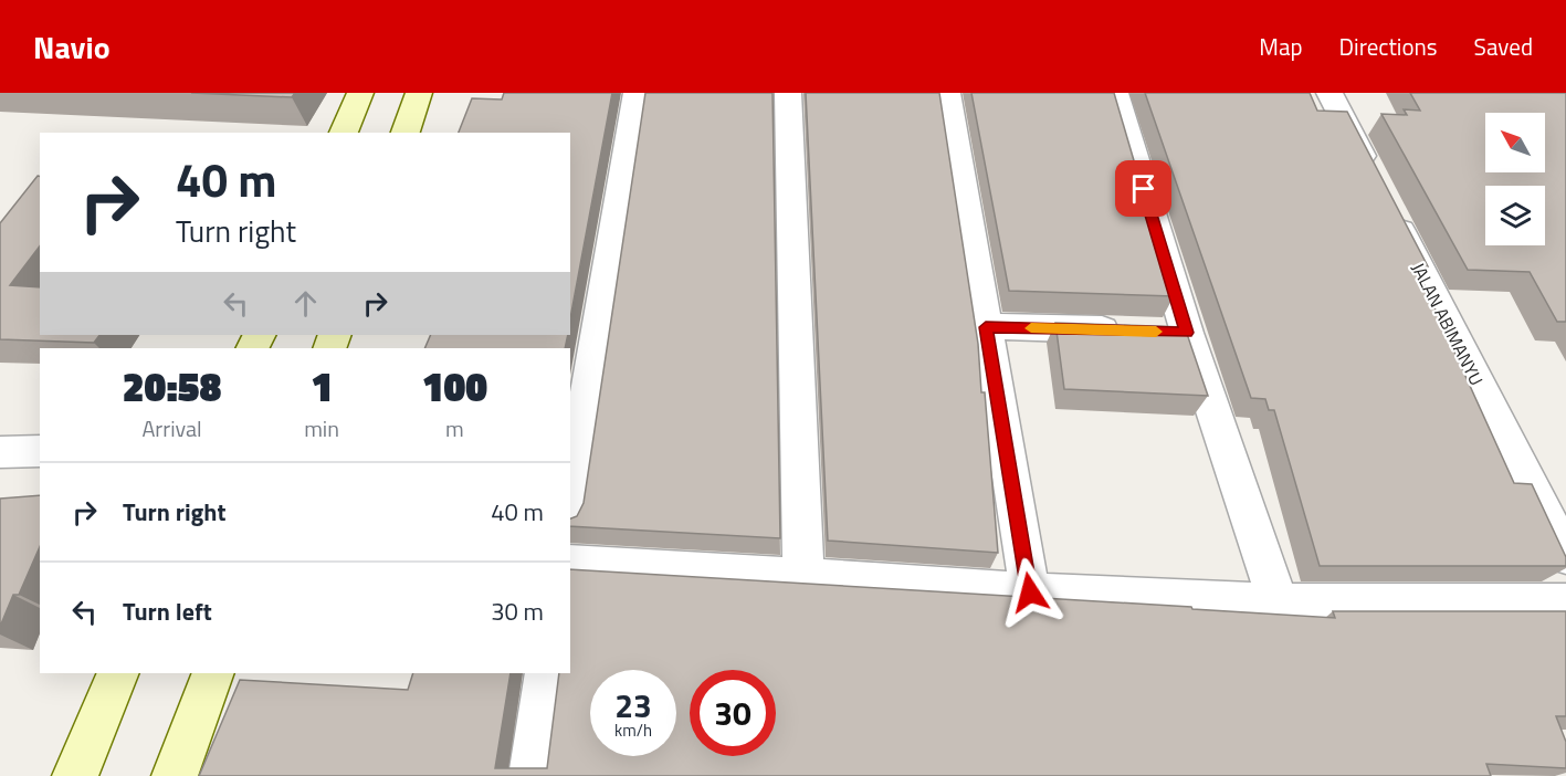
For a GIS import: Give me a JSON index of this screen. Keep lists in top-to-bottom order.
{
  "streets": {
    "street": ["JALAN ABIMANYU"]
  },
  "north": "top left",
  "page": {
    "header": "Navio",
    "nav": ["Map", "Directions", "Saved"],
    "turn": ["40 m", "Turn right"],
    "eta": [
      "20:58",
      "Arrival",
      "1",
      "min",
      "100",
      "m"
    ],
    "list": [
      {
        "name": "Turn right",
        "value": "40 m"
      },
      {
        "name": "Turn left",
        "value": "30 m"
      }
    ],
    "speed": "23 km/h",
    "limit": "30"
  }
}
